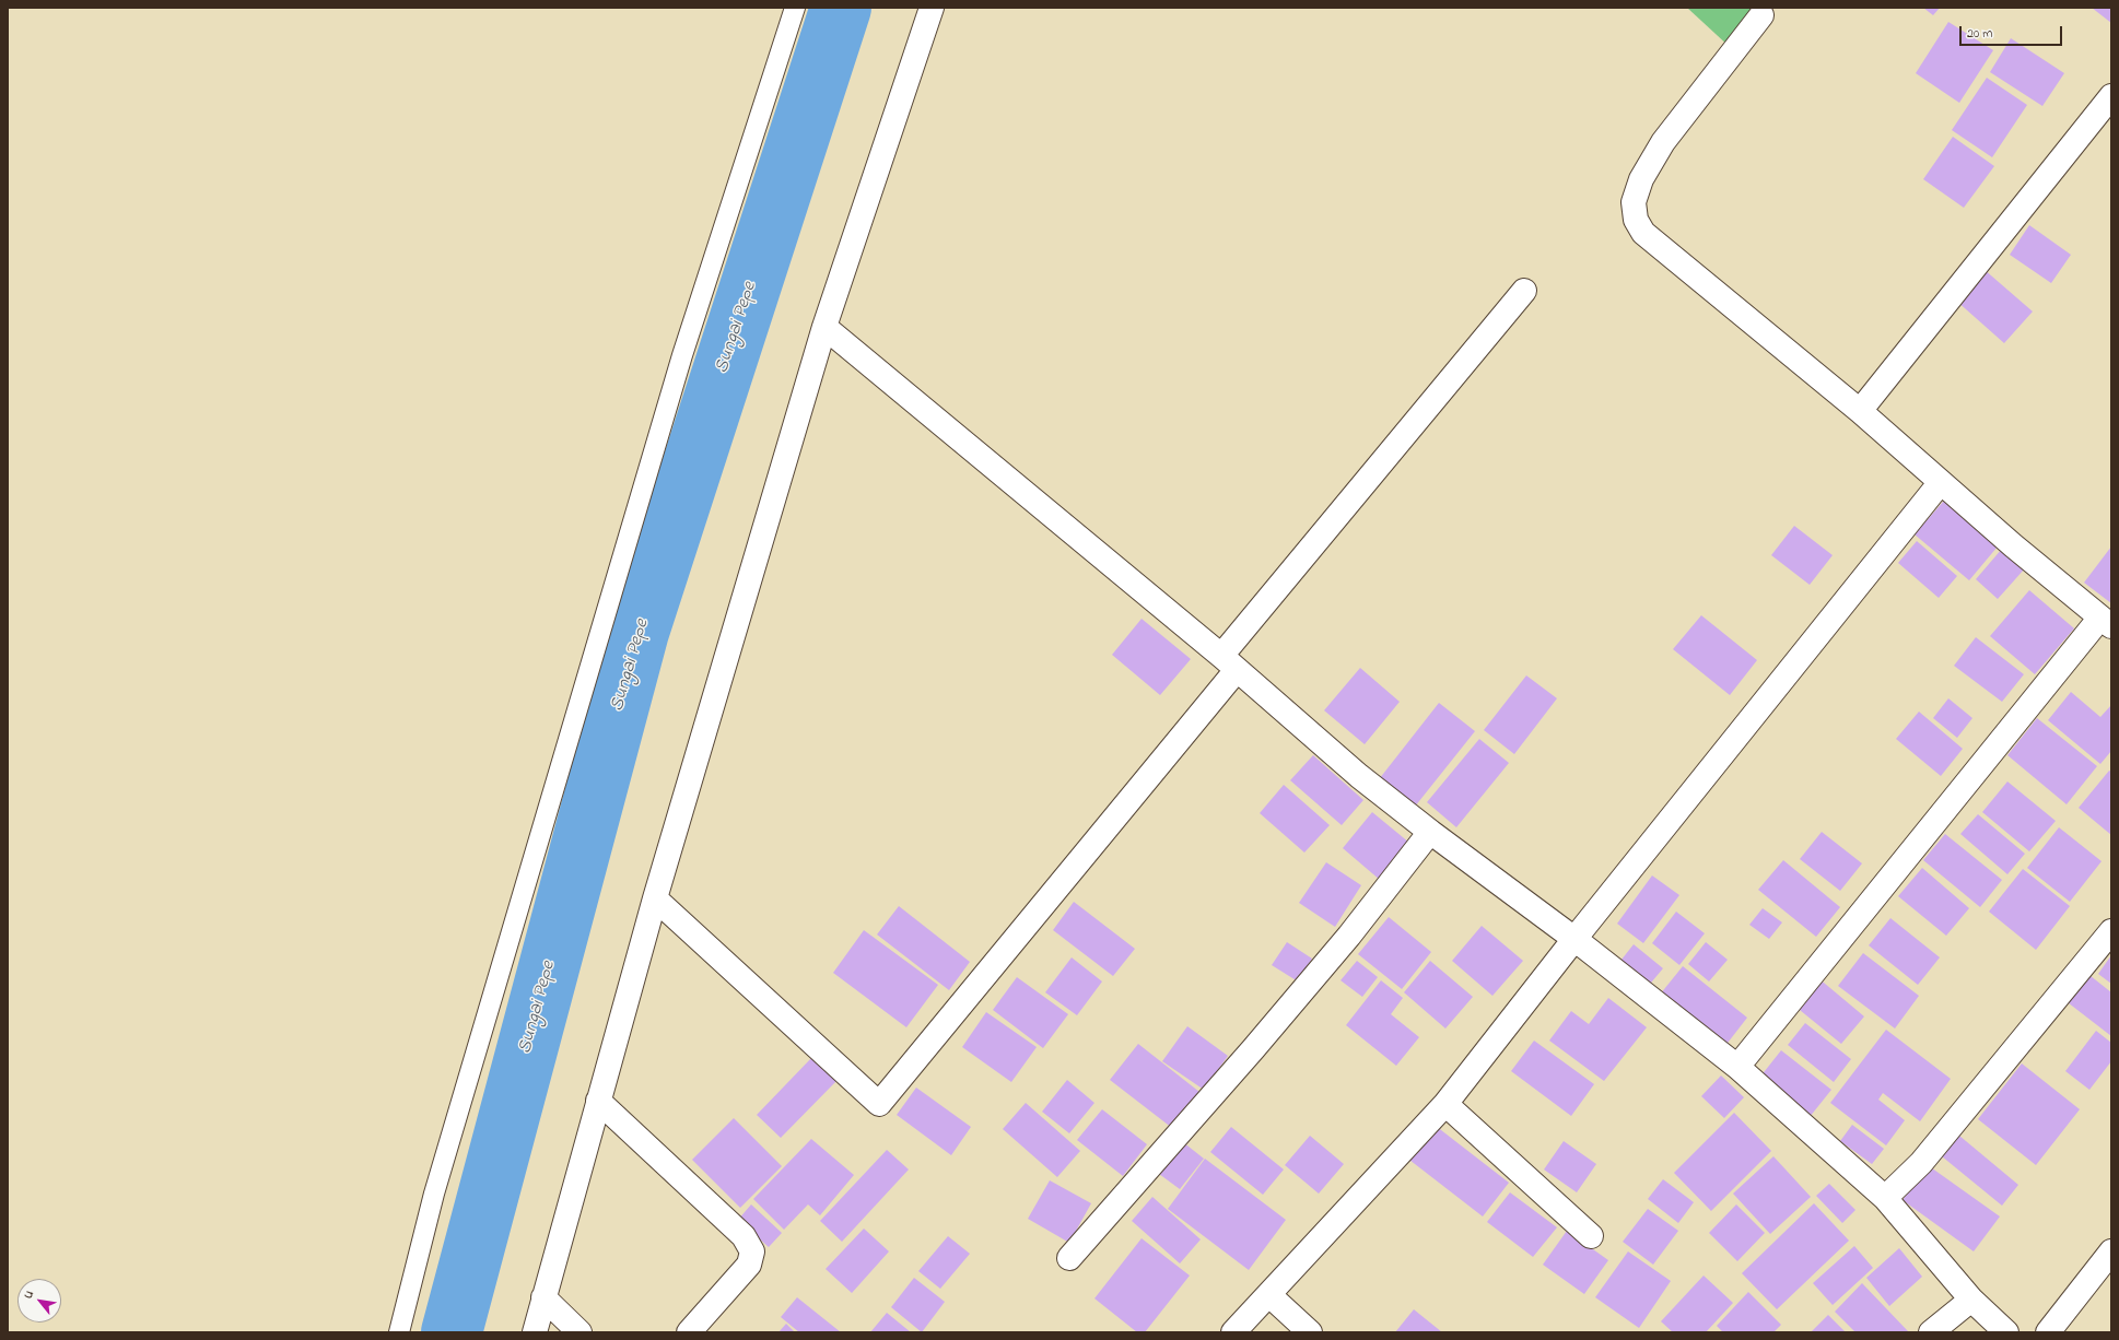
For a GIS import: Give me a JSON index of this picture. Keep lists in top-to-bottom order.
{
  "water": ["Sungai Pepe"],
  "scale_bar": "20 m",
  "north": "top left"
}
